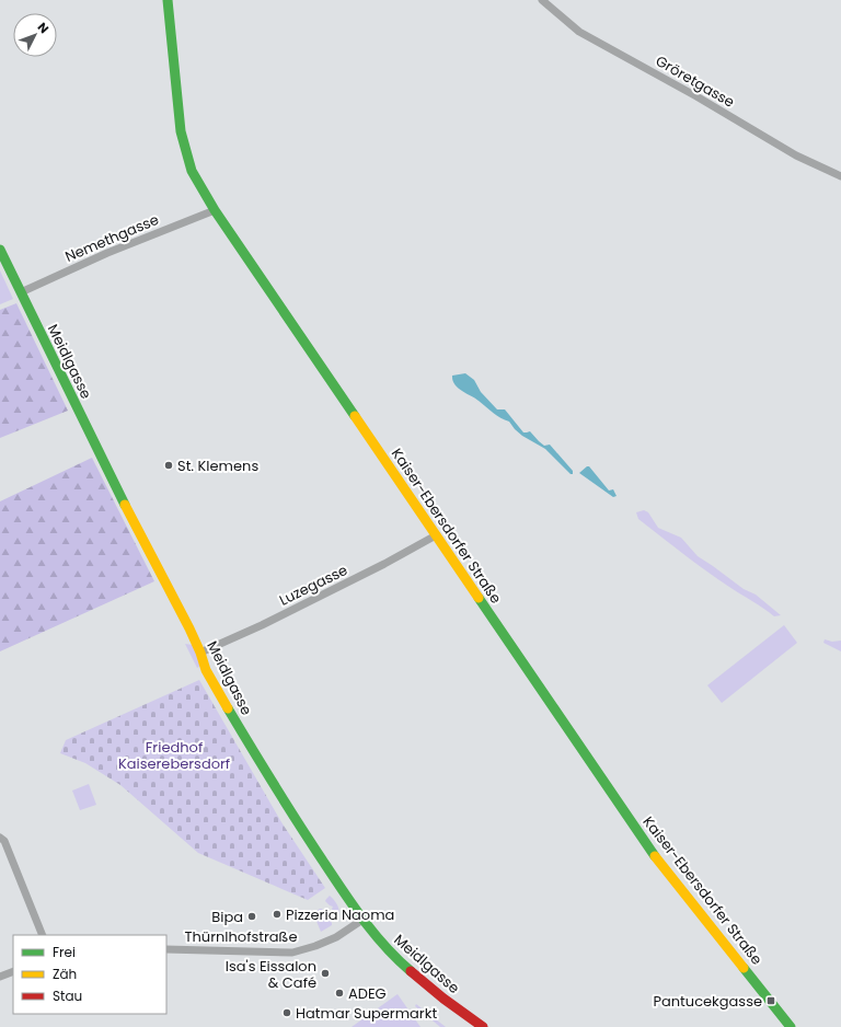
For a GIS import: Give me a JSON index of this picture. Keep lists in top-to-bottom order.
{
  "streets": {
    "main road": ["Meidlgasse", "Kaiser-Ebersdorfer Straße"],
    "street": [
      "Gröretgasse",
      "Nemethgasse",
      "Luzegasse",
      "Thürnlhofstraße"
    ]
  },
  "crossings": [
    ["Nemethgasse", "Meidlgasse"],
    ["Nemethgasse", "Kaiser-Ebersdorfer Straße"],
    ["Meidlgasse", "Luzegasse"],
    ["Meidlgasse", "Thürnlhofstraße"],
    ["Kaiser-Ebersdorfer Straße", "Luzegasse"]
  ],
  "parks": ["Friedhof Kaiserebersdorf"],
  "places": {
    "other": [
      "St. Klemens",
      "Pizzeria Naoma",
      "Bipa",
      "Isa's Eissalon & Café",
      "ADEG",
      "Hatmar Supermarkt"
    ],
    "transit": ["Pantucekgasse"]
  },
  "legend": ["Frei", "Zäh", "Stau"],
  "north": "top right"
}
